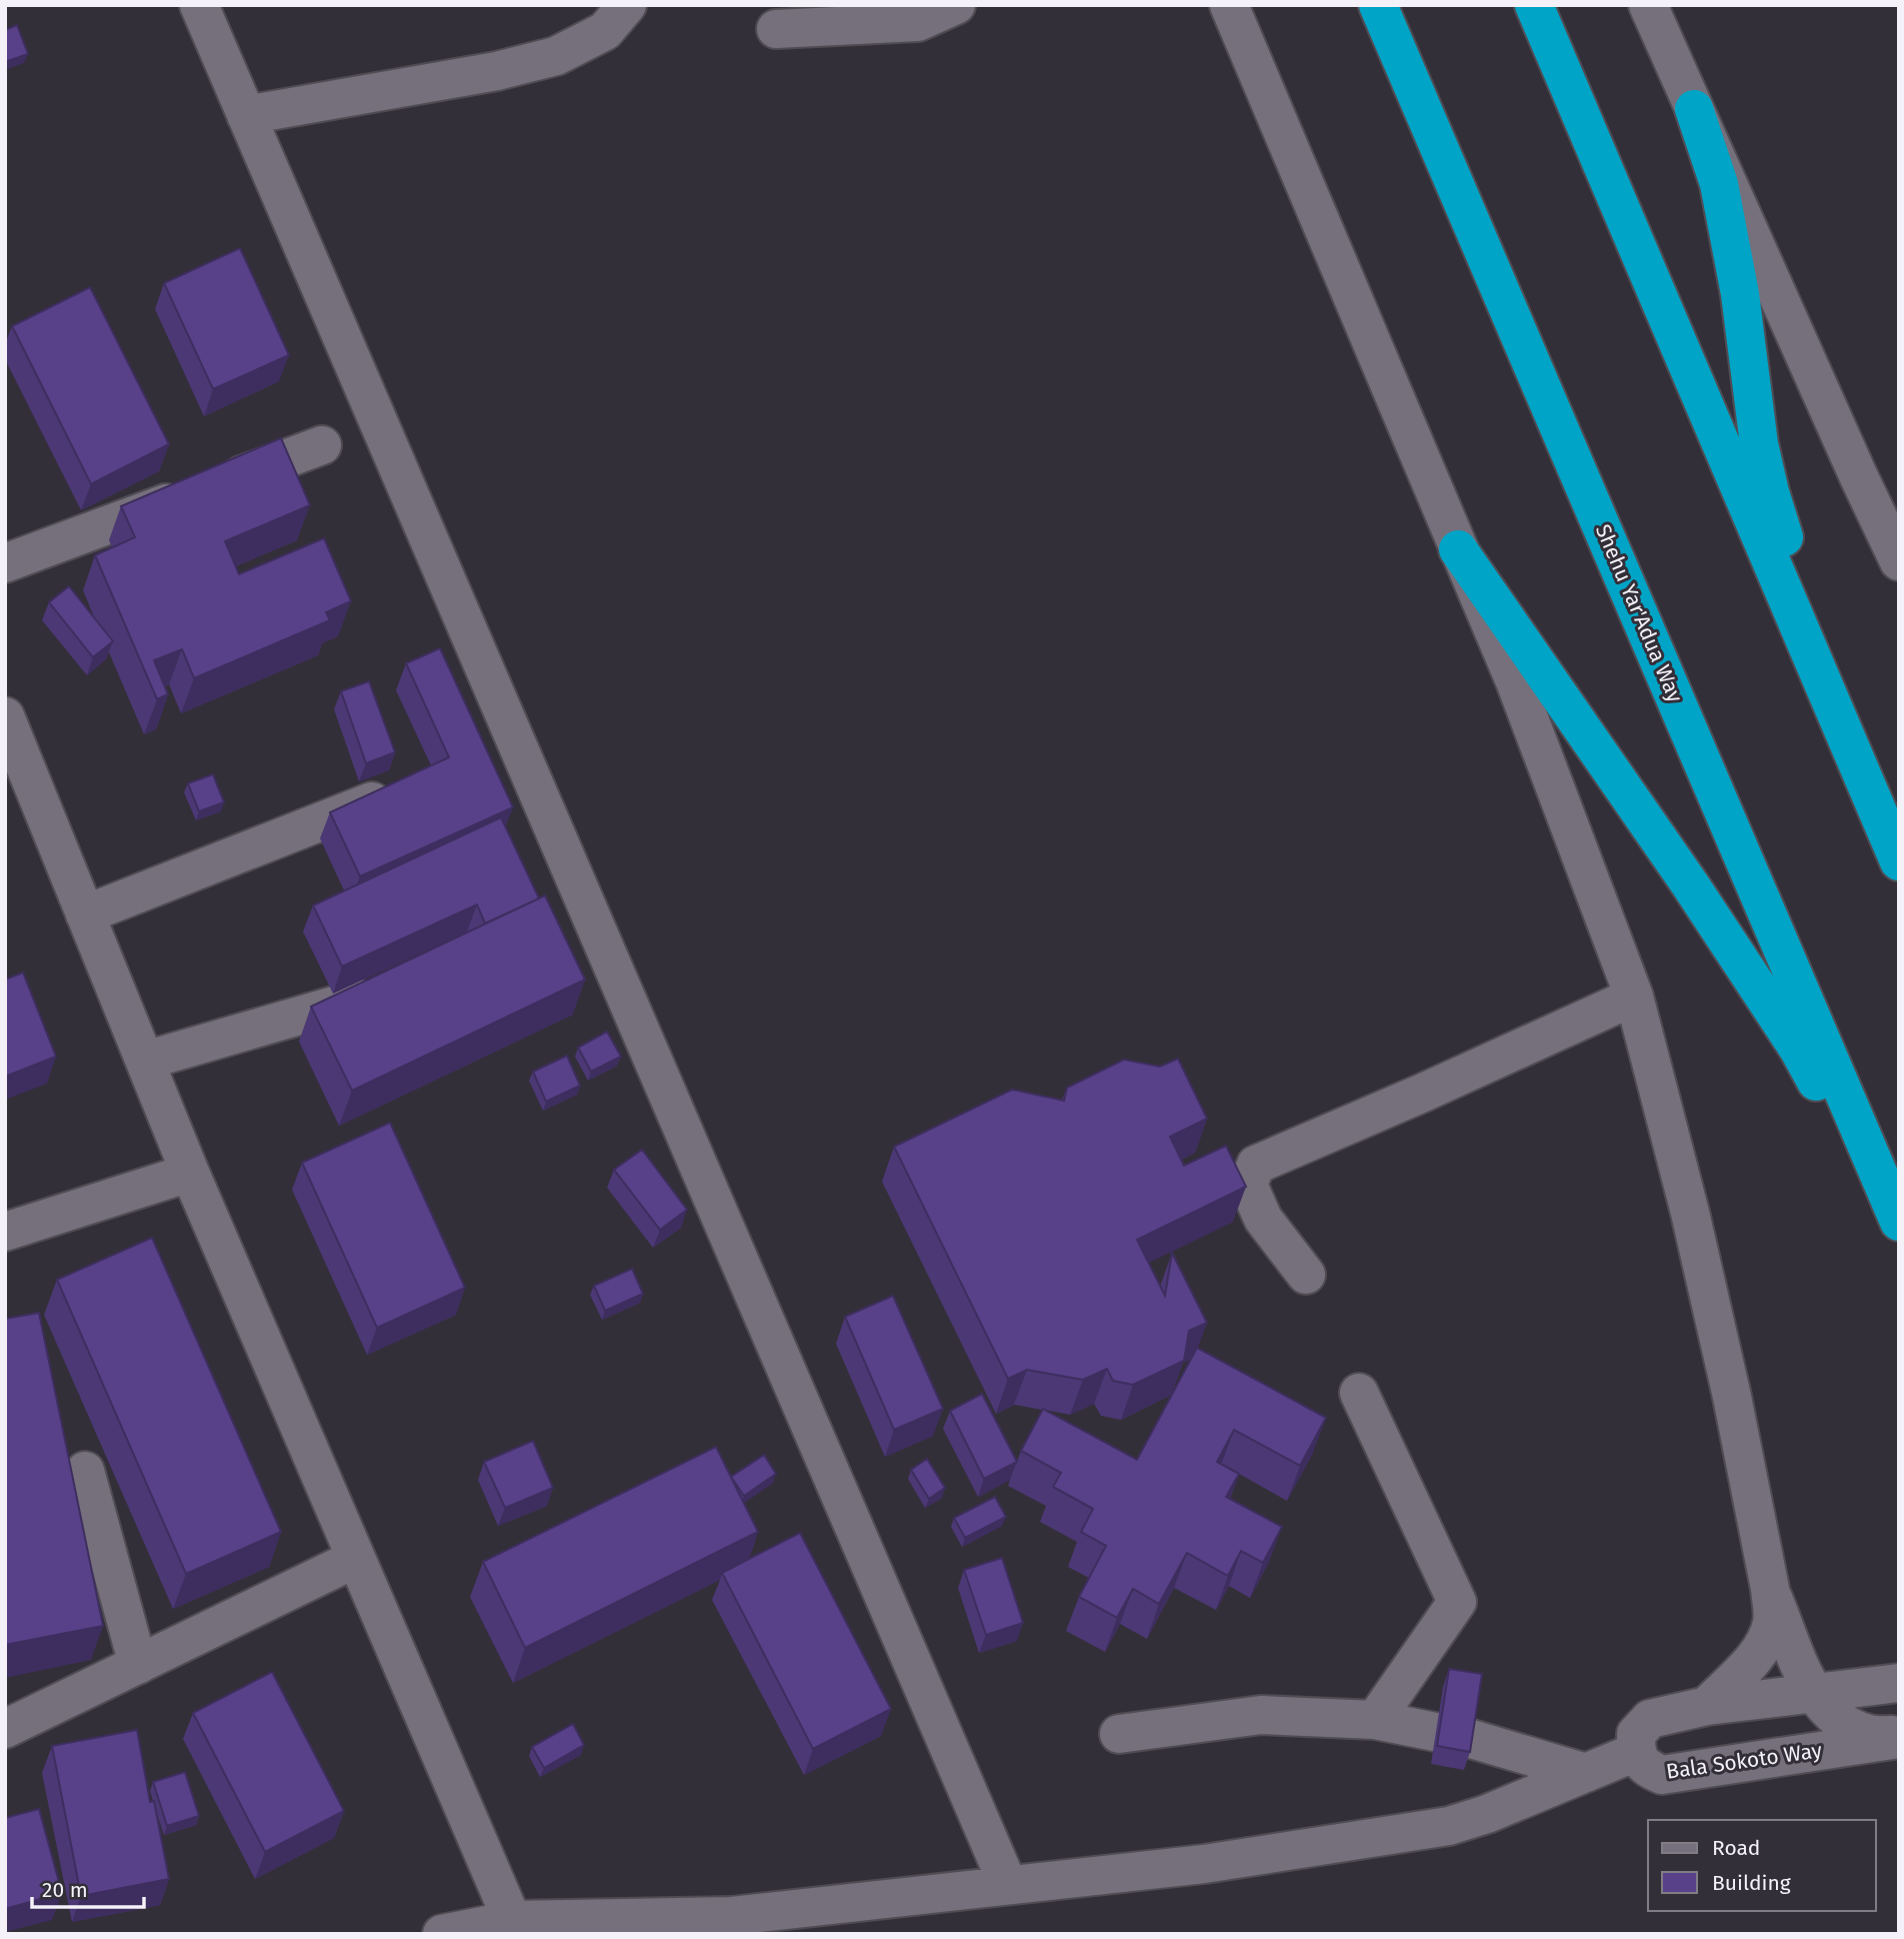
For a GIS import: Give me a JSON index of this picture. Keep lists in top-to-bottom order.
{
  "streets": {
    "highway": ["Shehu Yar'Adua Way"],
    "street": ["Bala Sokoto Way"]
  },
  "legend": ["Road", "Building"],
  "scale_bar": "20 m"
}
